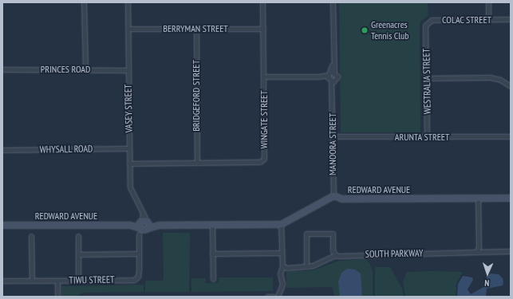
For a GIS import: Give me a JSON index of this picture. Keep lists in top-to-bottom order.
{
  "streets": {
    "street": [
      "COLAC STREET",
      "BERRYMAN STREET",
      "PRINCES ROAD",
      "WESTRALIA STREET",
      "BRIDGEFORD STREET",
      "VASEY STREET",
      "WINGATE STREET",
      "ARUNTA STREET",
      "MANOORA STREET",
      "WHYSALL ROAD",
      "REDWARD AVENUE",
      "SOUTH PARKWAY",
      "TIWU STREET"
    ]
  },
  "crossings": [
    ["COLAC STREET", "WESTRALIA STREET"],
    ["BERRYMAN STREET", "BRIDGEFORD STREET"],
    ["BERRYMAN STREET", "VASEY STREET"],
    ["BERRYMAN STREET", "WINGATE STREET"],
    ["PRINCES ROAD", "VASEY STREET"],
    ["WESTRALIA STREET", "ARUNTA STREET"],
    ["BRIDGEFORD STREET", "WINGATE STREET"],
    ["VASEY STREET", "WINGATE STREET"],
    ["VASEY STREET", "WHYSALL ROAD"],
    ["VASEY STREET", "REDWARD AVENUE"],
    ["ARUNTA STREET", "MANOORA STREET"],
    ["MANOORA STREET", "REDWARD AVENUE"]
  ],
  "places": ["Greenacres Tennis Club"],
  "north": "bottom"
}
